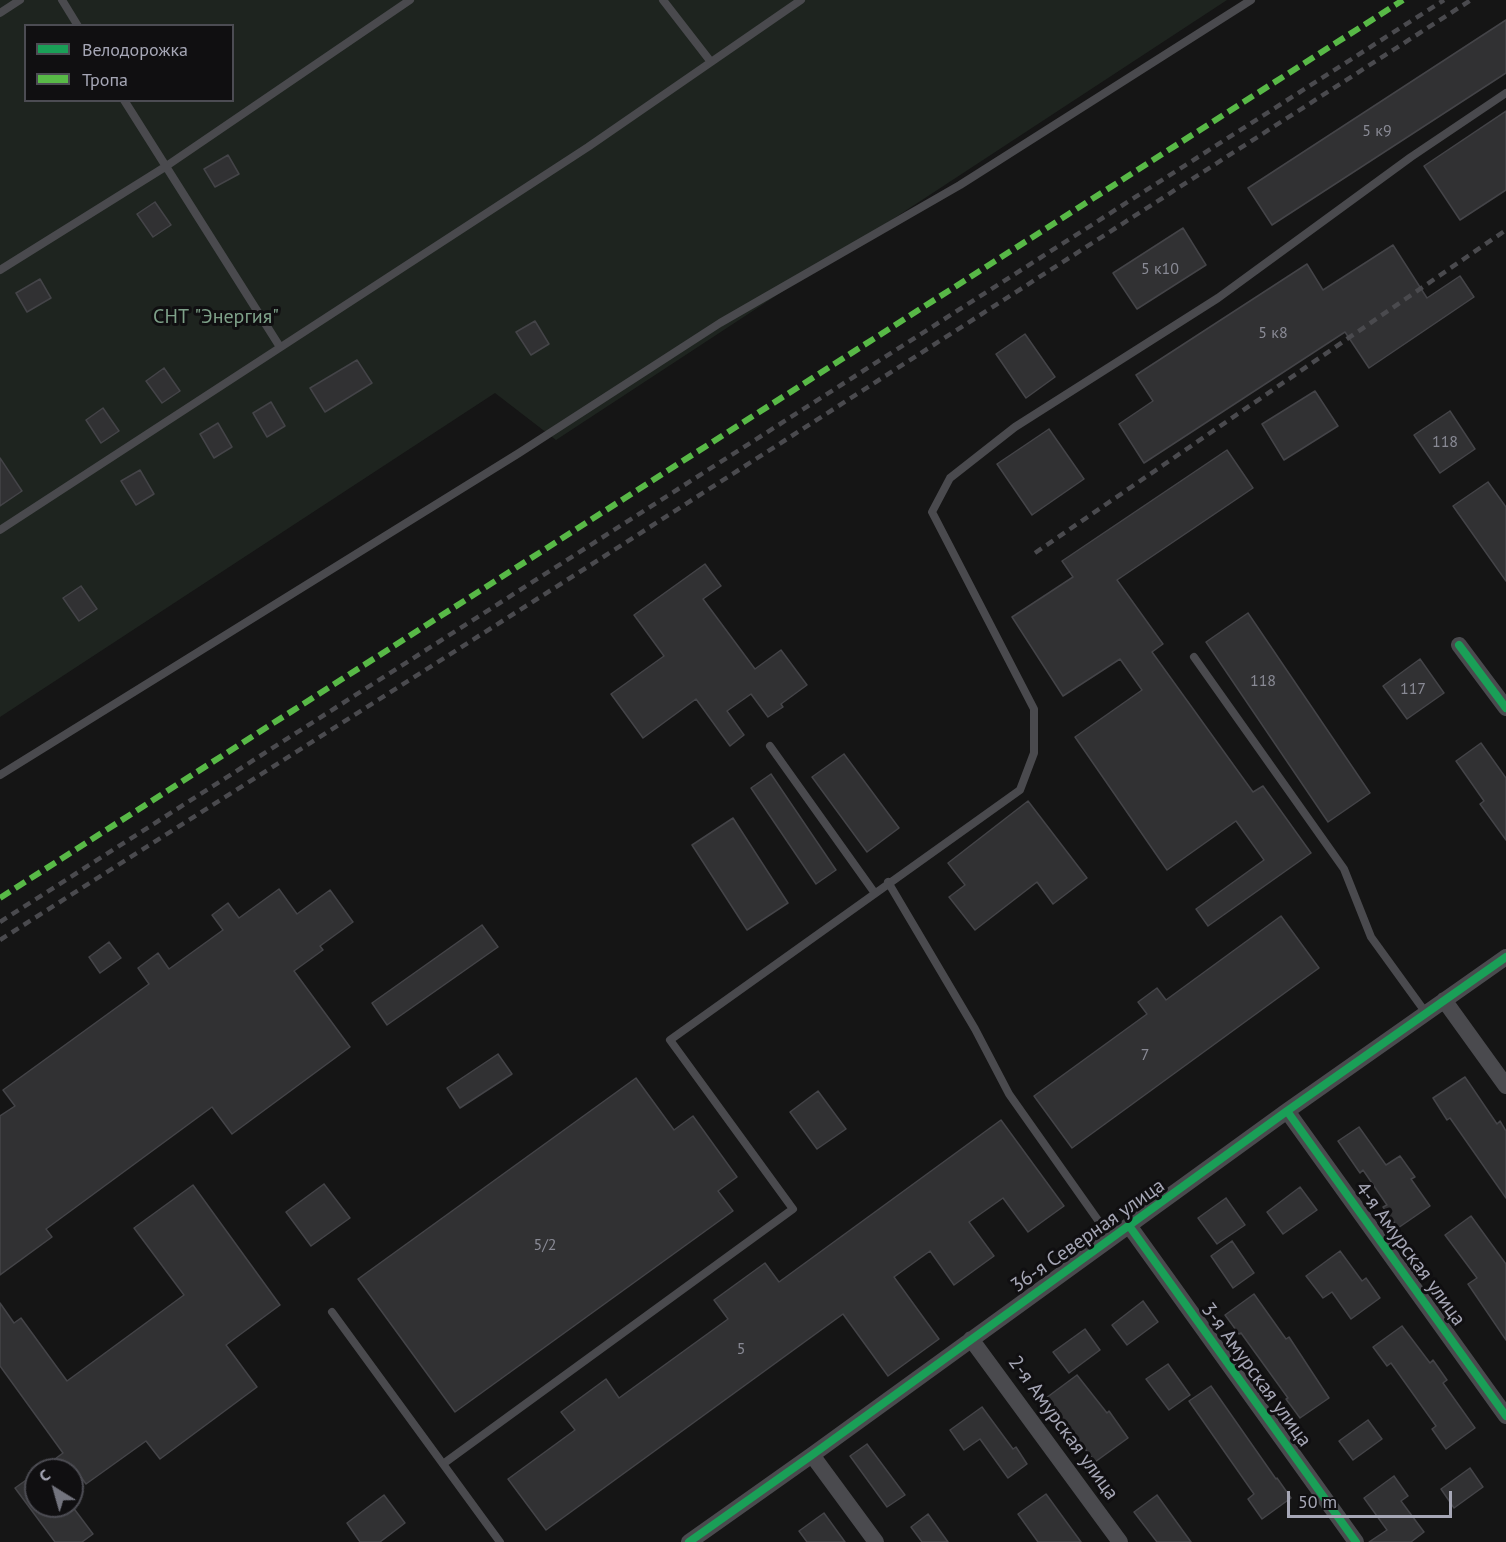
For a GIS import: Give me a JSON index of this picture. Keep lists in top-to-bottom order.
{
  "streets": {
    "street": [
      "36-я Северная улица",
      "4-я Амурская улица",
      "3-я Амурская улица",
      "2-я Амурская улица"
    ]
  },
  "crossings": [
    ["36-я Северная улица", "4-я Амурская улица"],
    ["36-я Северная улица", "3-я Амурская улица"],
    ["36-я Северная улица", "2-я Амурская улица"]
  ],
  "parks": ["СНТ \"Энергия\""],
  "house_numbers": [
    "5 к9",
    "5 к10",
    "5 к8",
    "118",
    "118",
    "117",
    "7",
    "5/2",
    "5"
  ],
  "legend": ["Велодорожка", "Тропа"],
  "scale_bar": "50 m",
  "north": "top left"
}
